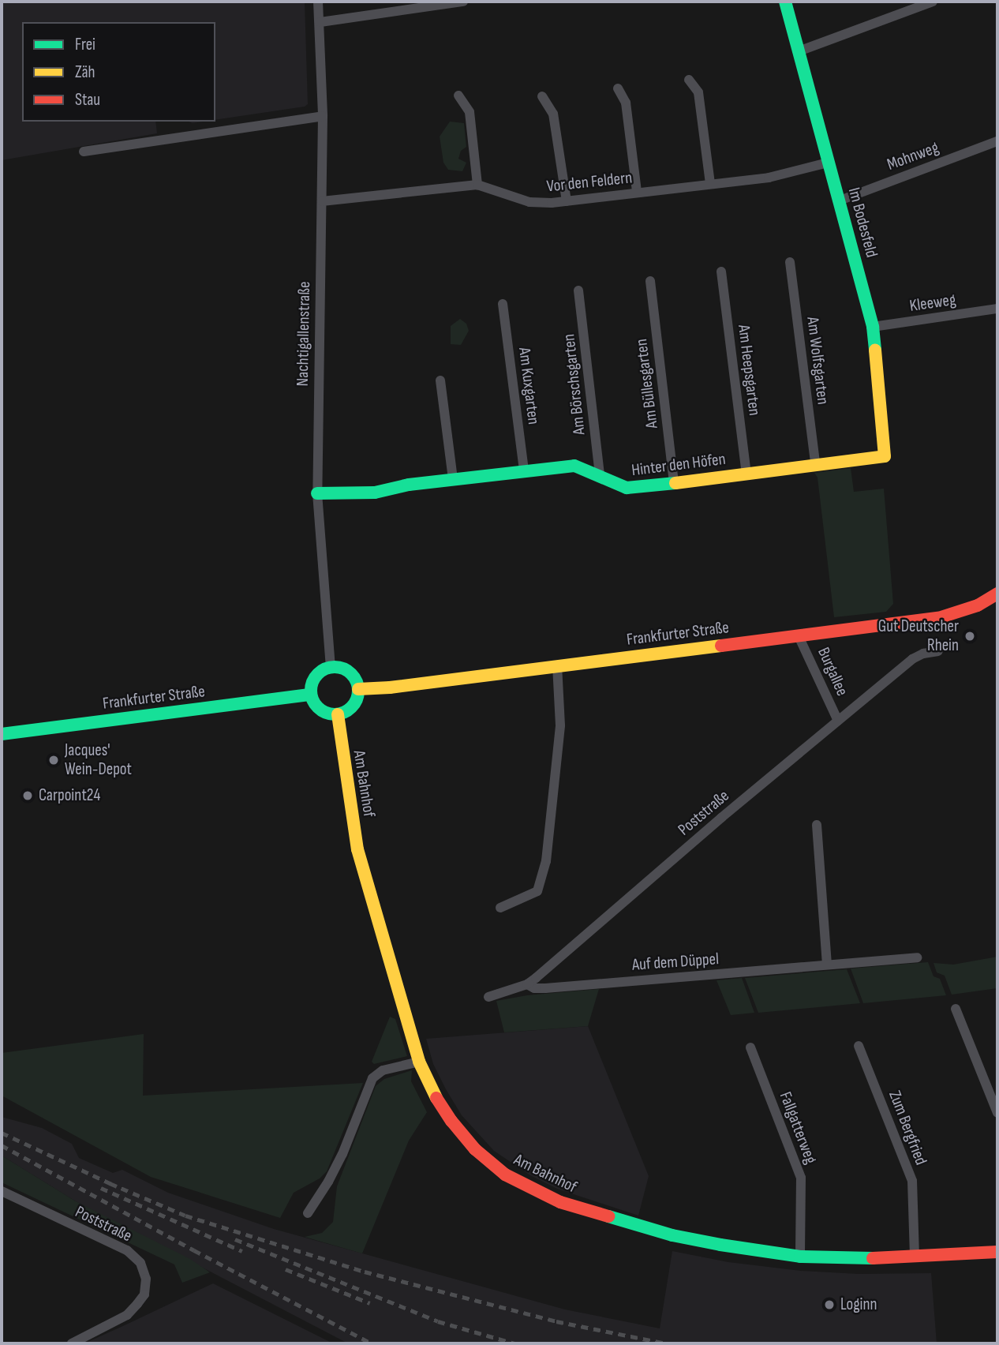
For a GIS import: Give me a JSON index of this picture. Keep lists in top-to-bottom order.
{
  "streets": {
    "street": [
      "Mohnweg",
      "Vor den Feldern",
      "Im Bodesfeld",
      "Kleeweg",
      "Nachtigallenstraße",
      "Am Wolfsgarten",
      "Am Heepsgarten",
      "Am Büllesgarten",
      "Am Börschsgarten",
      "Am Kuxgarten",
      "Hinter den Höfen",
      "Frankfurter Straße",
      "Burgallee",
      "Am Bahnhof",
      "Poststraße",
      "Auf dem Düppel",
      "Fallgatterweg",
      "Zum Bergfried"
    ]
  },
  "crossings": [
    ["Mohnweg", "Im Bodesfeld"],
    ["Vor den Feldern", "Im Bodesfeld"],
    ["Vor den Feldern", "Nachtigallenstraße"],
    ["Im Bodesfeld", "Kleeweg"],
    ["Im Bodesfeld", "Hinter den Höfen"],
    ["Nachtigallenstraße", "Hinter den Höfen"],
    ["Nachtigallenstraße", "Frankfurter Straße"],
    ["Nachtigallenstraße", "Am Bahnhof"],
    ["Am Wolfsgarten", "Hinter den Höfen"],
    ["Am Heepsgarten", "Hinter den Höfen"],
    ["Am Büllesgarten", "Hinter den Höfen"],
    ["Am Börschsgarten", "Hinter den Höfen"],
    ["Am Kuxgarten", "Hinter den Höfen"],
    ["Frankfurter Straße", "Burgallee"],
    ["Frankfurter Straße", "Am Bahnhof"],
    ["Burgallee", "Poststraße"],
    ["Am Bahnhof", "Fallgatterweg"],
    ["Am Bahnhof", "Zum Bergfried"],
    ["Poststraße", "Auf dem Düppel"]
  ],
  "places": [
    "Gut Deutscher Rhein",
    "Jacques' Wein-Depot",
    "Carpoint24",
    "Loginn"
  ],
  "legend": ["Frei", "Zäh", "Stau"]
}
